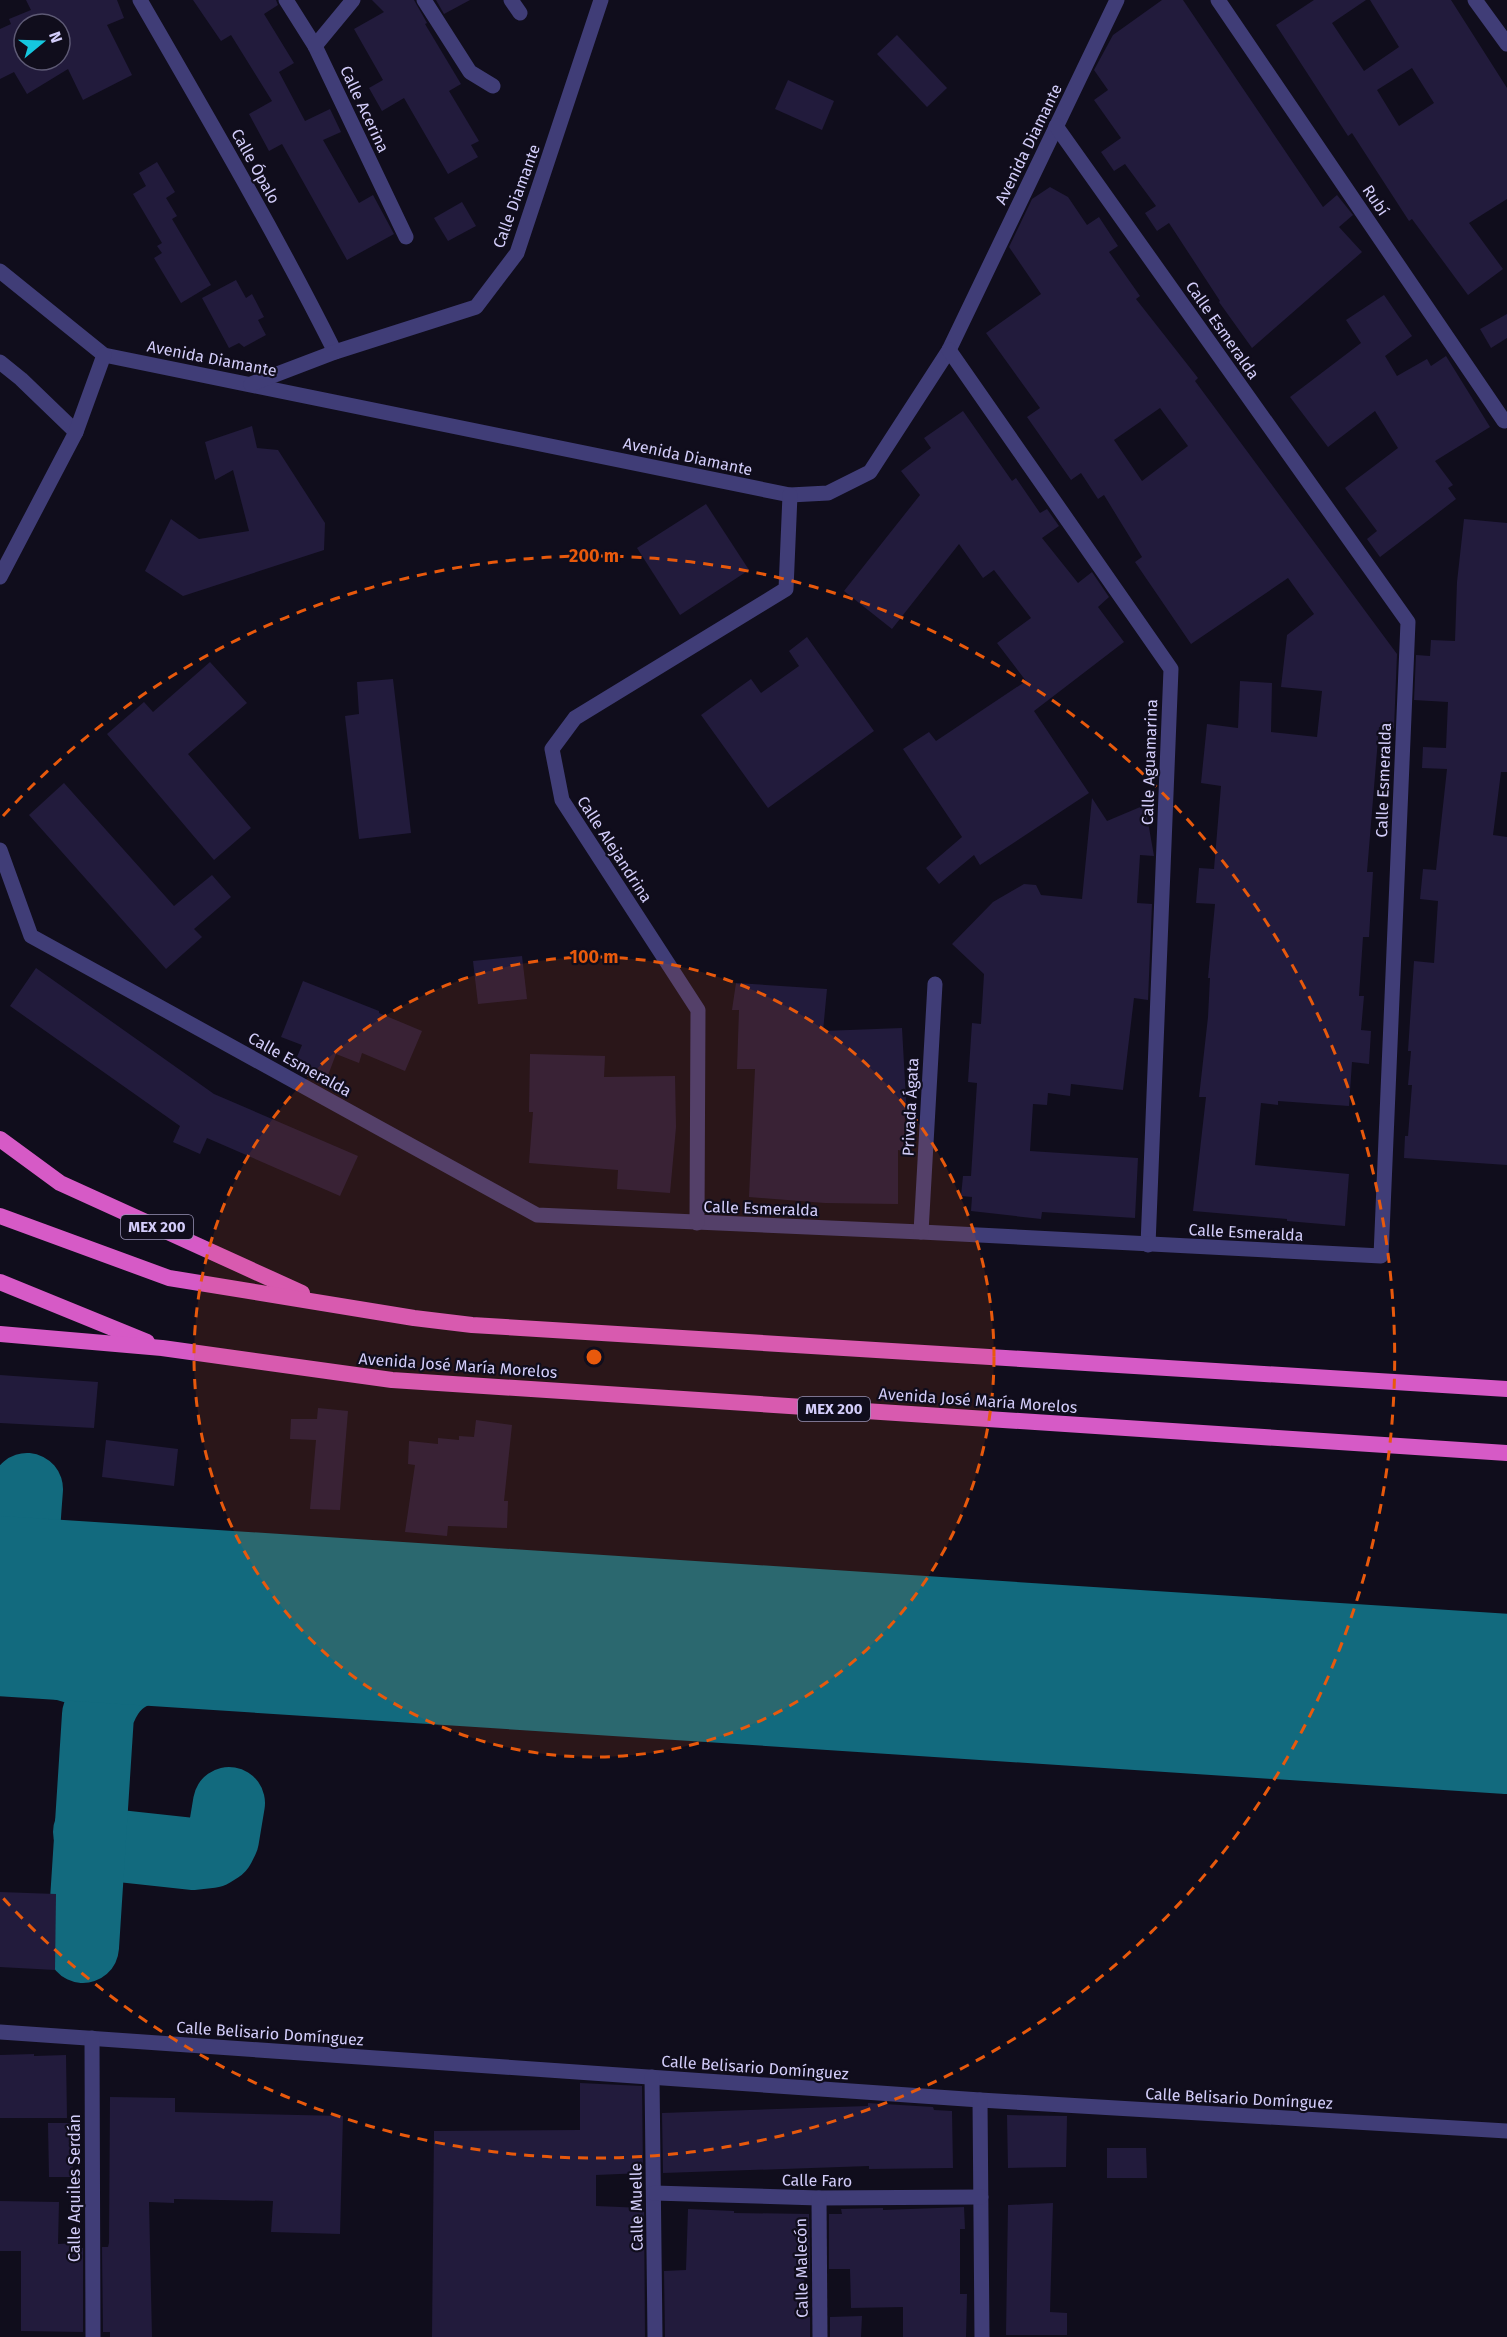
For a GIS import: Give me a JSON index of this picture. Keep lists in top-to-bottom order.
{
  "streets": {
    "highway": ["MEX 200", "Avenida José María Morelos"],
    "street": [
      "Calle Acerina",
      "Avenida Diamante",
      "Calle Ópalo",
      "Calle Diamante",
      "Rubí",
      "Calle Esmeralda",
      "Calle Aguamarina",
      "Calle Alejandrina",
      "Privada Ágata",
      "Calle Belisario Domínguez",
      "Calle Faro",
      "Calle Aquiles Serdán",
      "Calle Muelle",
      "Calle Malecón"
    ]
  },
  "crossings": [
    ["Avenida Diamante", "Calle Diamante"],
    ["Avenida Diamante", "Calle Esmeralda"],
    ["Avenida Diamante", "Calle Aguamarina"],
    ["Avenida Diamante", "Calle Alejandrina"],
    ["Calle Ópalo", "Calle Diamante"],
    ["Calle Esmeralda", "Calle Aguamarina"],
    ["Calle Esmeralda", "Calle Alejandrina"],
    ["Calle Esmeralda", "Privada Ágata"],
    ["MEX 200", "Avenida José María Morelos"],
    ["Calle Belisario Domínguez", "Calle Aquiles Serdán"],
    ["Calle Belisario Domínguez", "Calle Muelle"],
    ["Calle Faro", "Calle Muelle"],
    ["Calle Faro", "Calle Malecón"]
  ],
  "north": "right",
  "rings": ["200 m", "100 m"]
}
